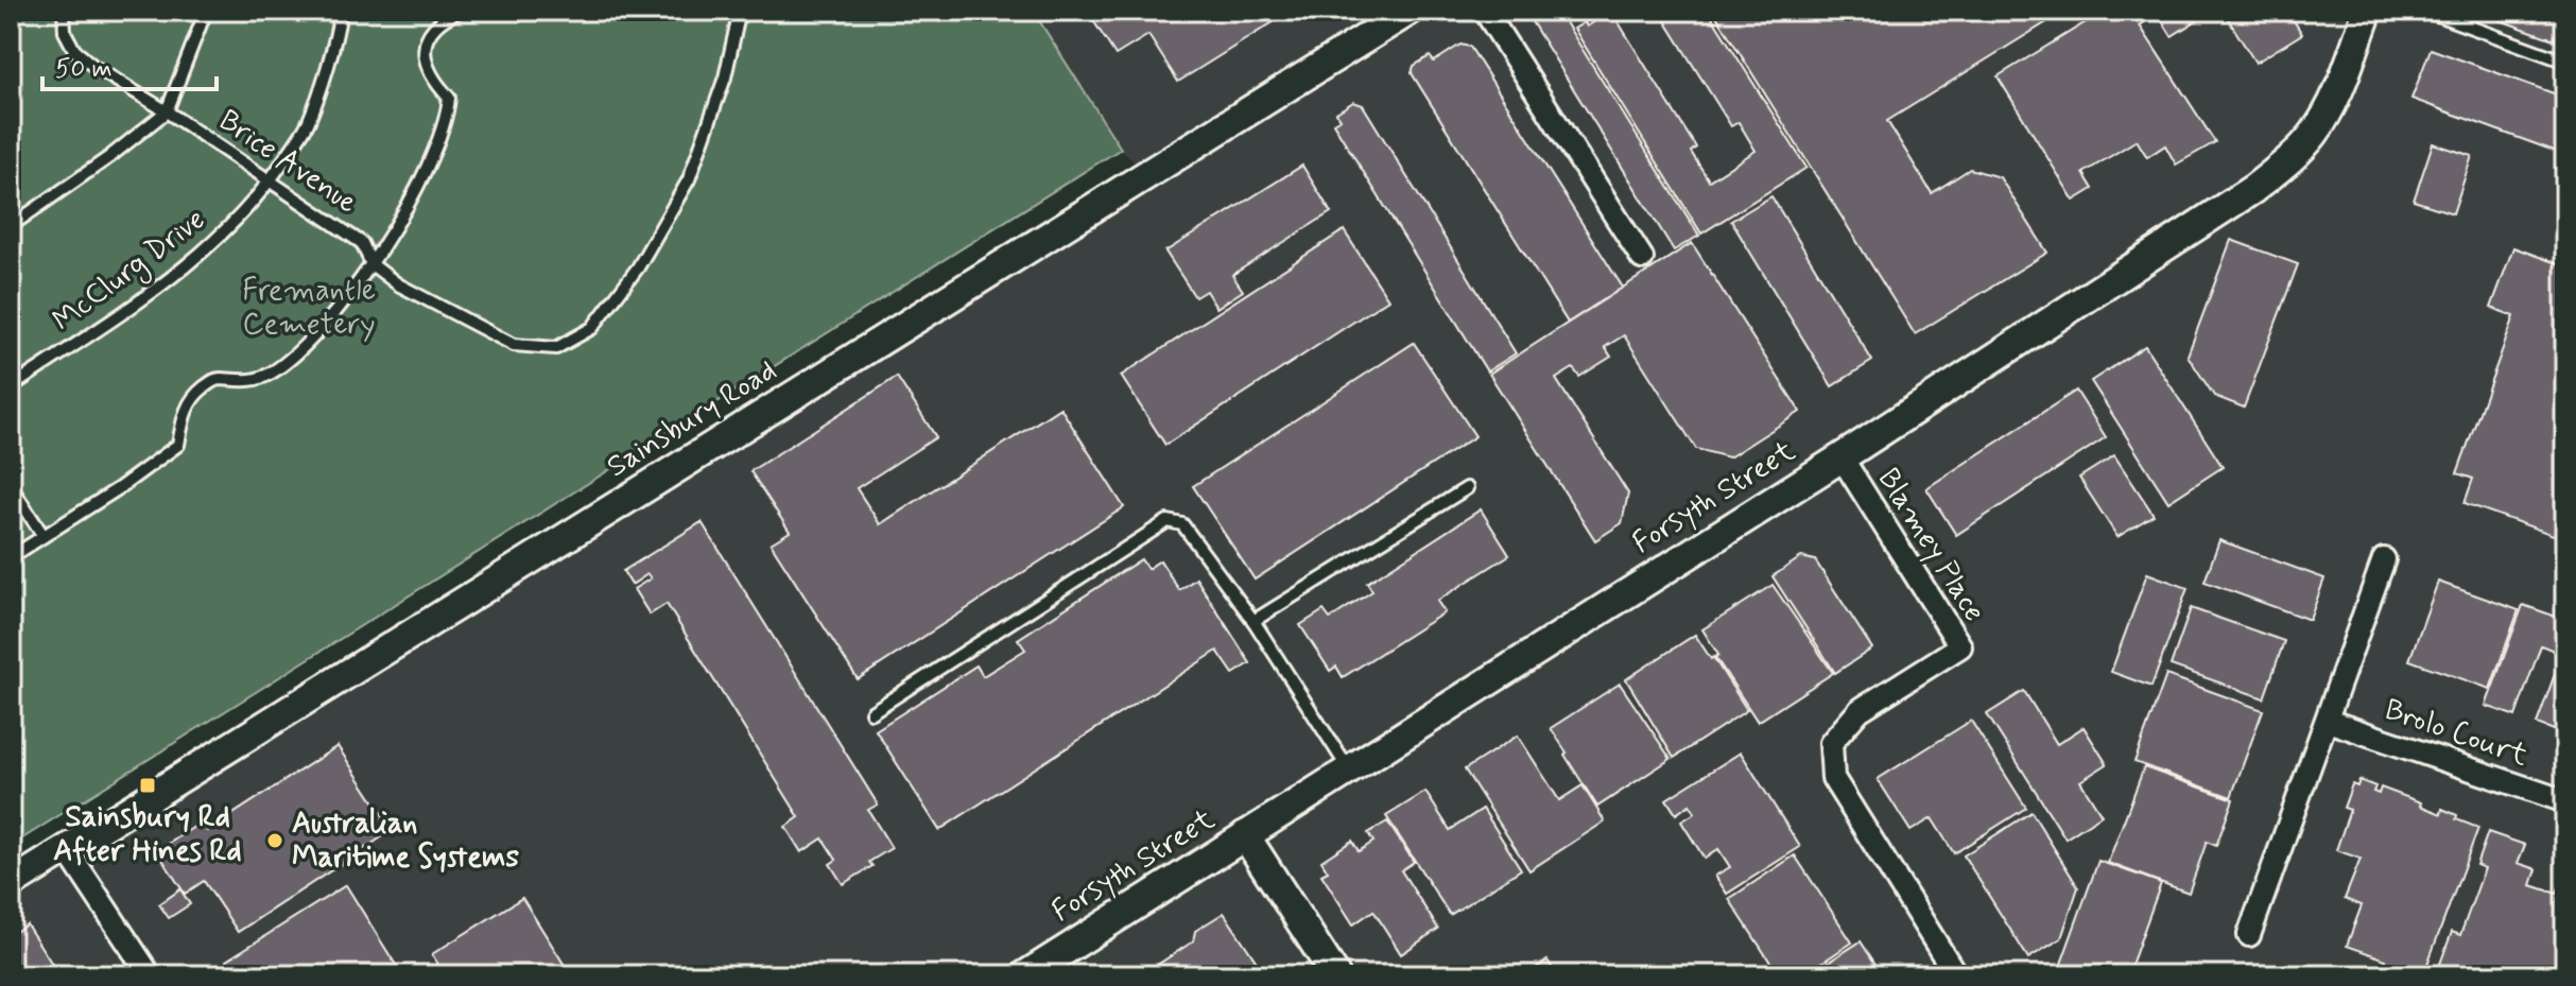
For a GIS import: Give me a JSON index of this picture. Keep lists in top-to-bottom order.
{
  "streets": {
    "street": [
      "Sainsbury Road",
      "Forsyth Street",
      "Blamey Place",
      "Brolo Court"
    ],
    "lane": ["Brice Avenue", "McClurg Drive"]
  },
  "crossings": [
    ["Brice Avenue", "McClurg Drive"],
    ["Forsyth Street", "Blamey Place"]
  ],
  "parks": ["Fremantle Cemetery"],
  "places": {
    "transit": ["Sainsbury Rd After Hines Rd"],
    "other": ["Australian Maritime Systems"]
  },
  "scale_bar": "50 m"
}
